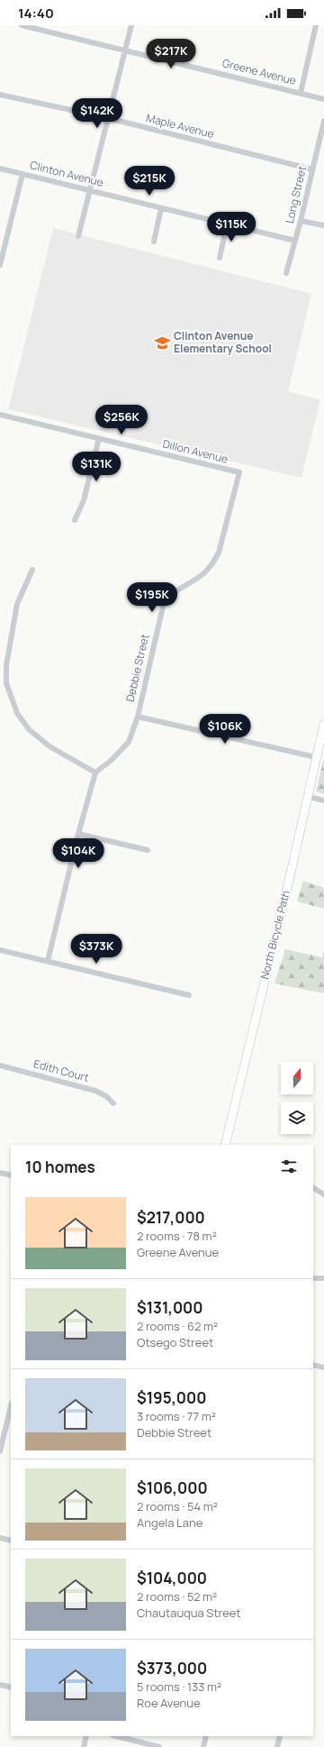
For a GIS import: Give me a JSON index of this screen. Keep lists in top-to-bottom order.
{
  "streets": {
    "street": [
      "Greene Avenue",
      "Maple Avenue",
      "Clinton Avenue",
      "Long Street",
      "Dillon Avenue",
      "Debbie Street",
      "North Bicycle Path",
      "Edith Court"
    ]
  },
  "crossings": [
    ["Maple Avenue", "Long Street"],
    ["Clinton Avenue", "Long Street"],
    ["Dillon Avenue", "Debbie Street"]
  ],
  "places": {
    "school or university": ["Clinton Avenue Elementary School"]
  },
  "north": "top",
  "page": {
    "status": "14:40",
    "price": [
      "$217K",
      "$142K",
      "$215K",
      "$115K",
      "$256K",
      "$131K",
      "$195K",
      "$106K",
      "$104K",
      "$373K"
    ],
    "heading": "10 homes",
    "list": [
      {
        "name": "$217,000",
        "note": "2 rooms · 78 m² · Greene Avenue"
      },
      {
        "name": "$131,000",
        "note": "2 rooms · 62 m² · Otsego Street"
      },
      {
        "name": "$195,000",
        "note": "3 rooms · 77 m² · Debbie Street"
      },
      {
        "name": "$106,000",
        "note": "2 rooms · 54 m² · Angela Lane"
      },
      {
        "name": "$104,000",
        "note": "2 rooms · 52 m² · Chautauqua Street"
      },
      {
        "name": "$373,000",
        "note": "5 rooms · 133 m² · Roe Avenue"
      }
    ]
  }
}
